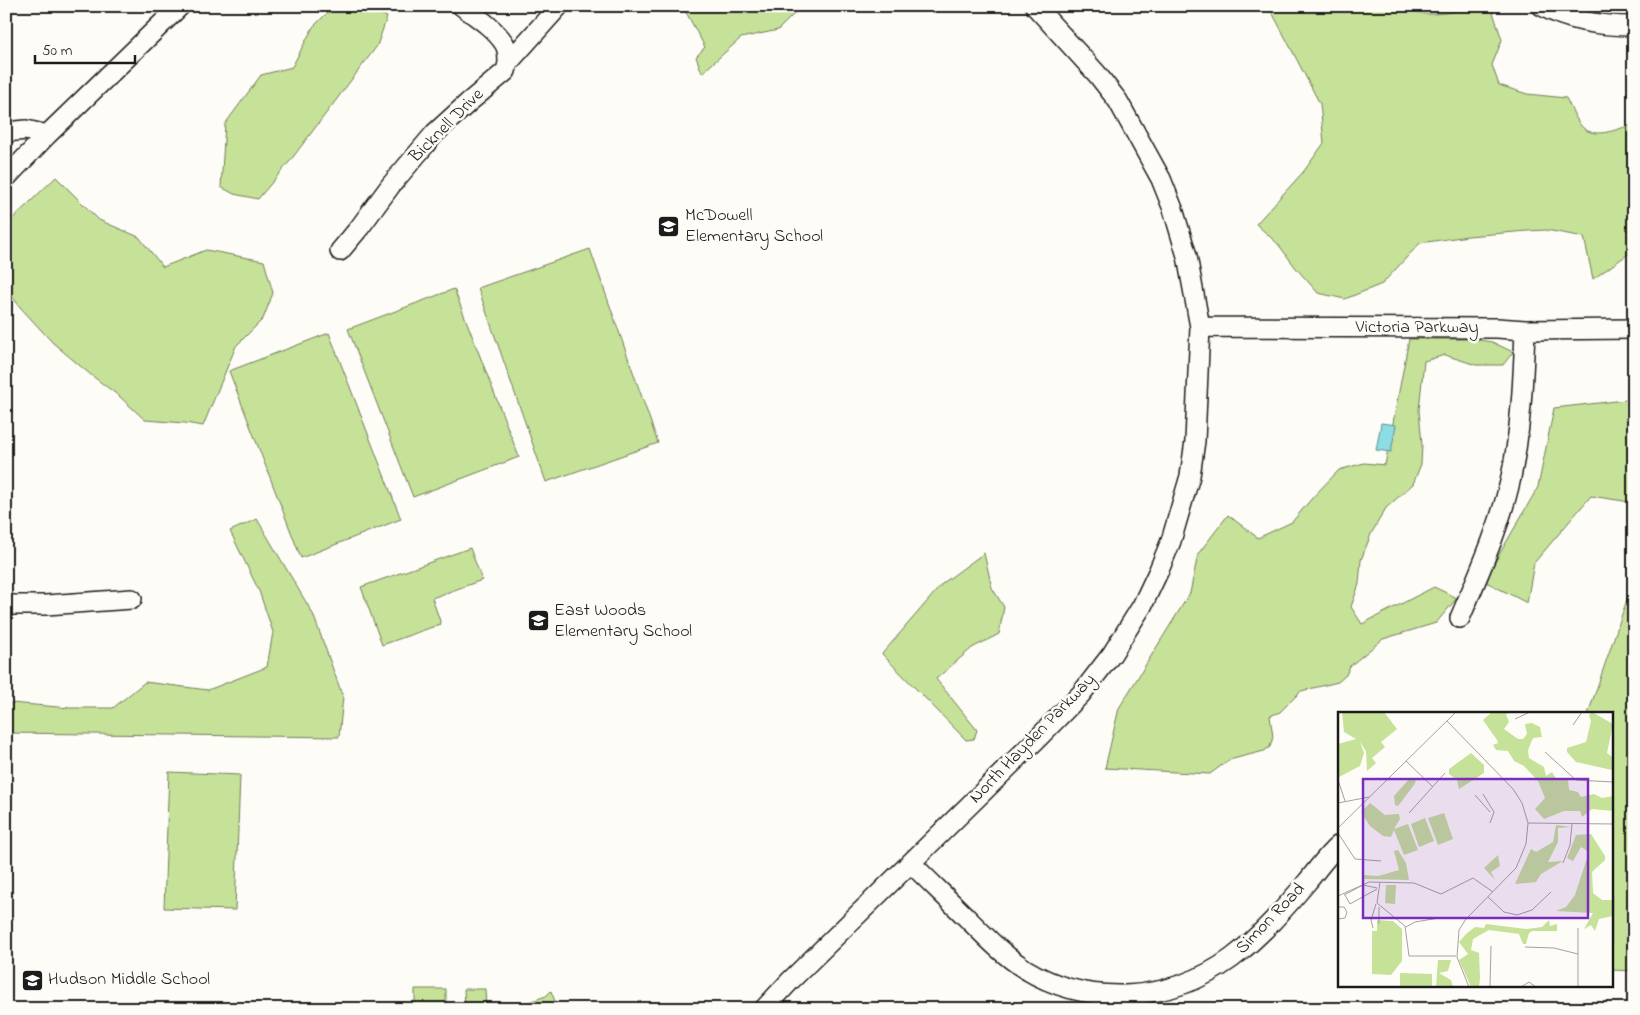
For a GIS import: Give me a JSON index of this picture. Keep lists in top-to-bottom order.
{
  "streets": {
    "street": [
      "Bicknell Drive",
      "Victoria Parkway",
      "North Hayden Parkway",
      "Simon Road"
    ]
  },
  "crossings": [
    ["Victoria Parkway", "North Hayden Parkway"],
    ["North Hayden Parkway", "Simon Road"]
  ],
  "places": {
    "school or university": ["McDowell Elementary School", "East Woods Elementary School", "Hudson Middle School"]
  },
  "scale_bar": "50 m"
}
